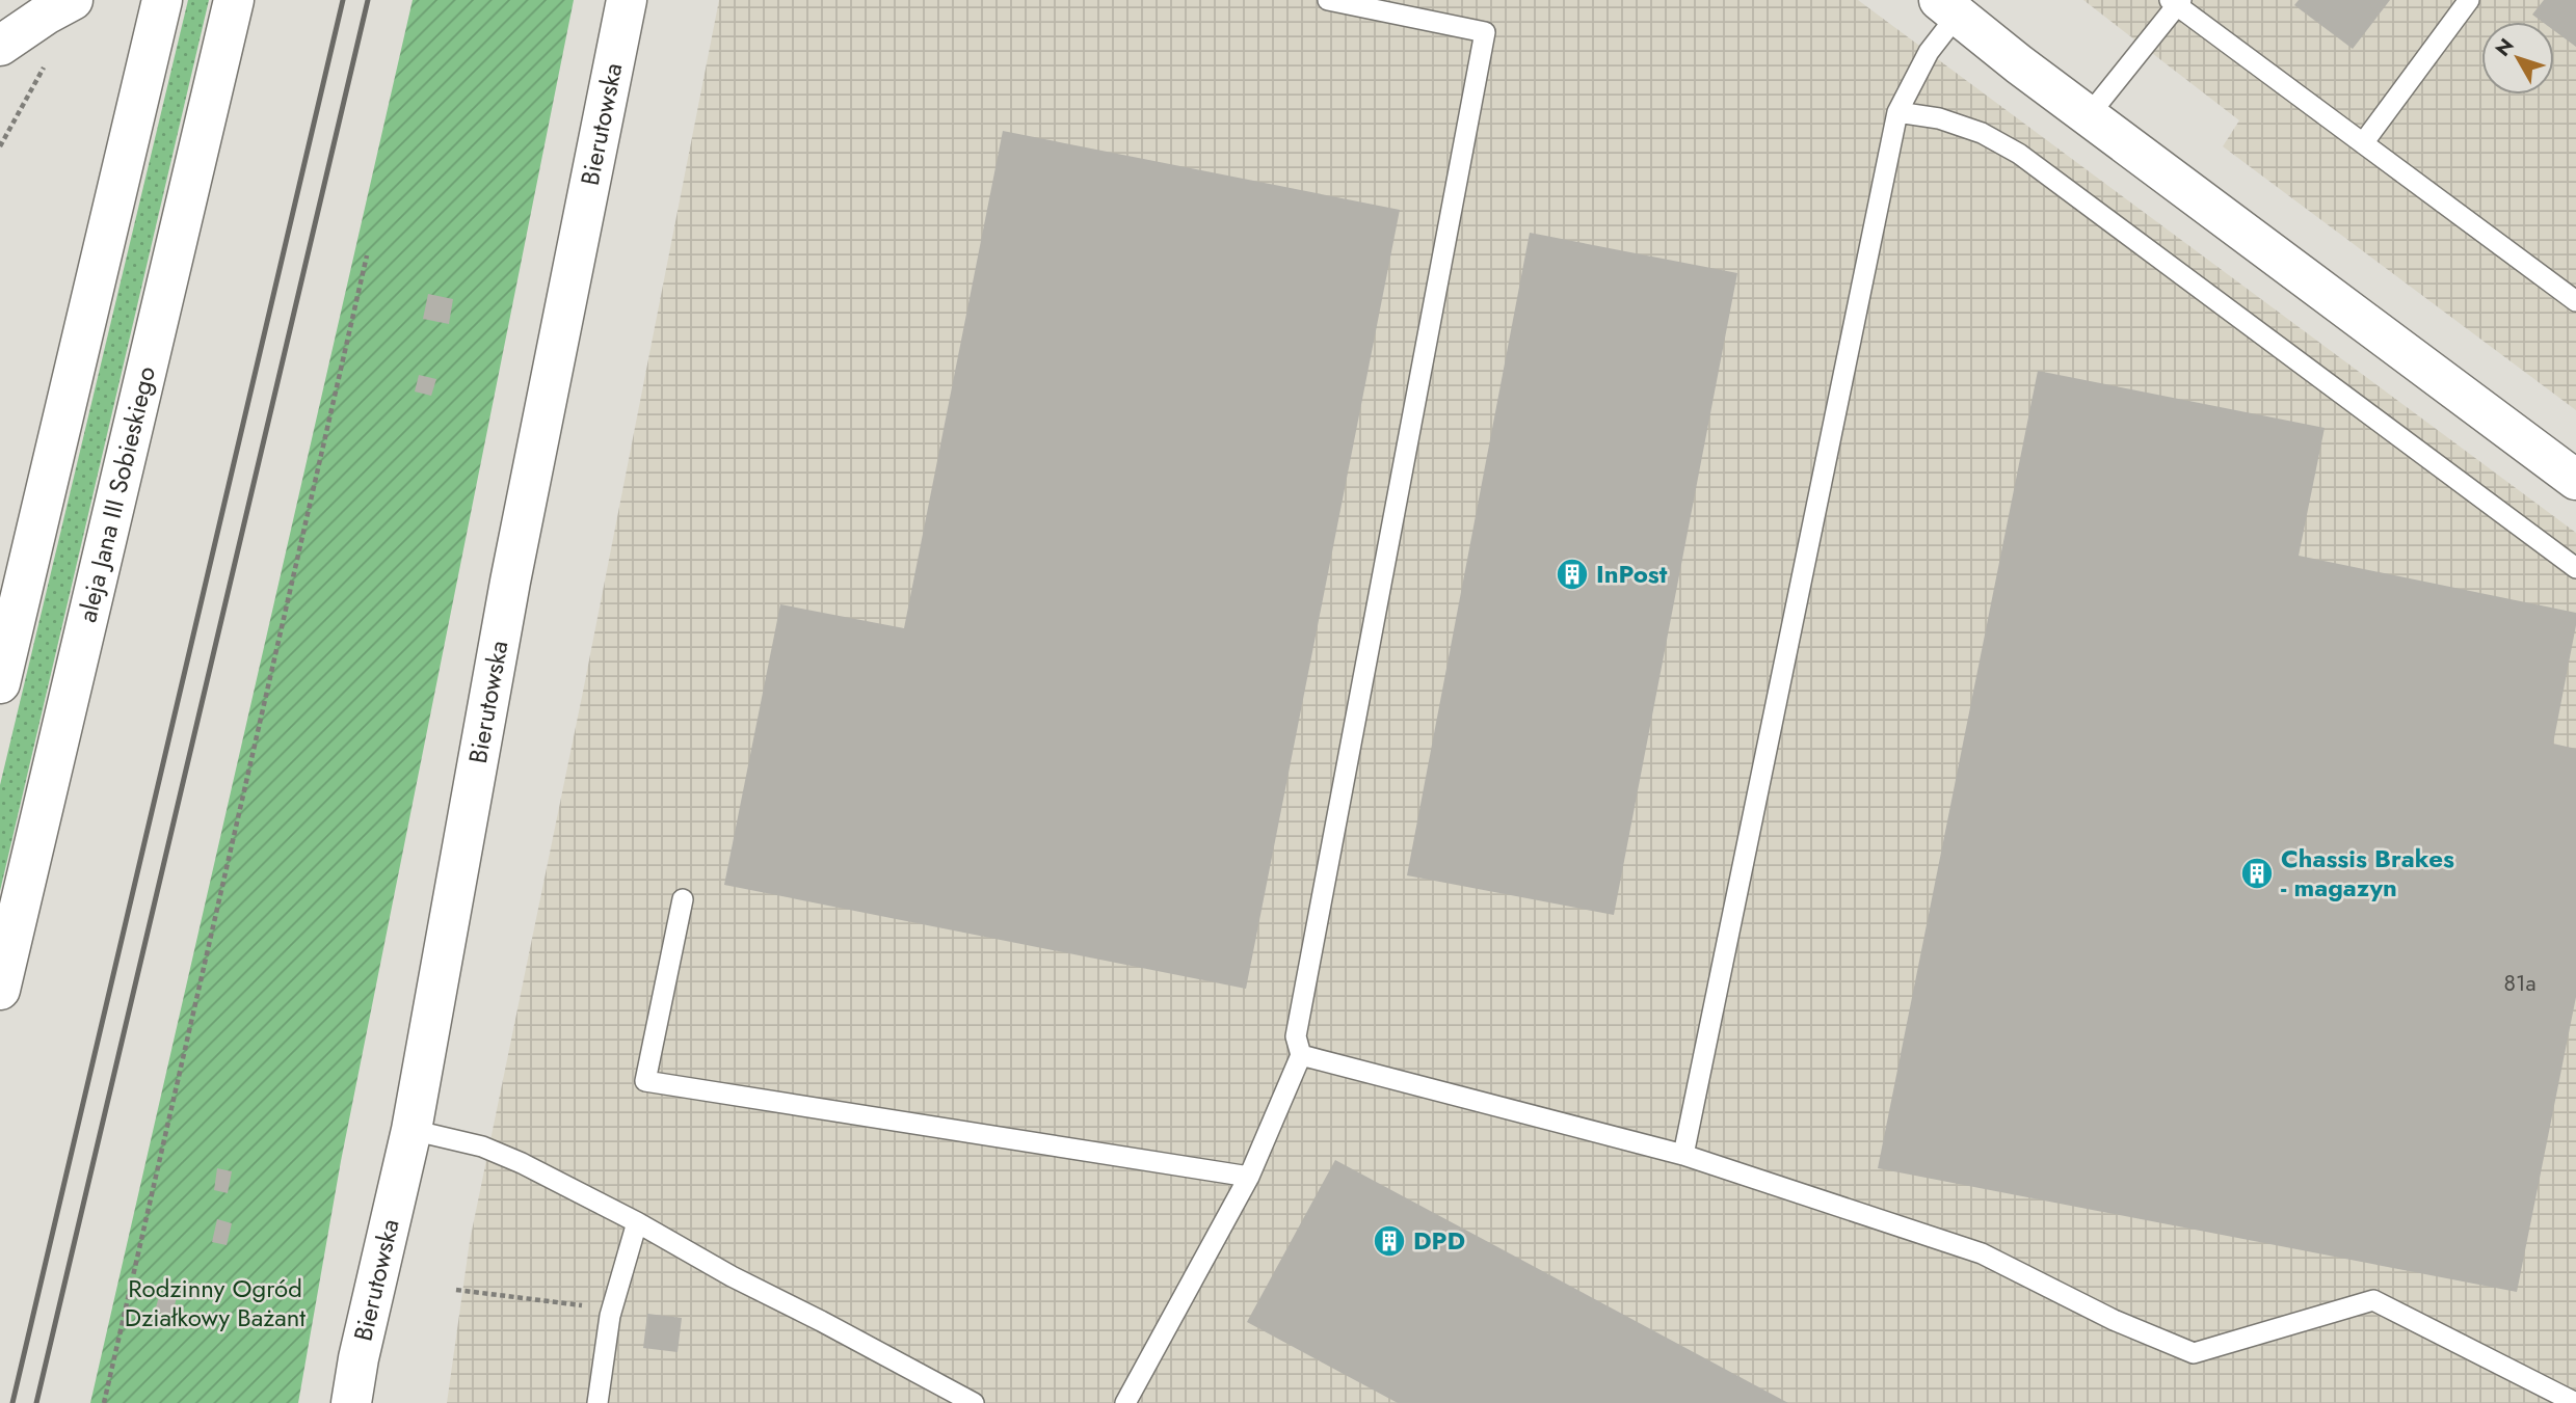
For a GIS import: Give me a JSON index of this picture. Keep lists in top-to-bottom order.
{
  "streets": {
    "street": ["Bierutowska", "aleja Jana III Sobieskiego"]
  },
  "parks": ["Rodzinny Ogród Działkowy Bażant"],
  "places": {
    "building": ["InPost", "Chassis Brakes - magazyn", "DPD"]
  },
  "house_numbers": ["81a"],
  "north": "top left"
}
